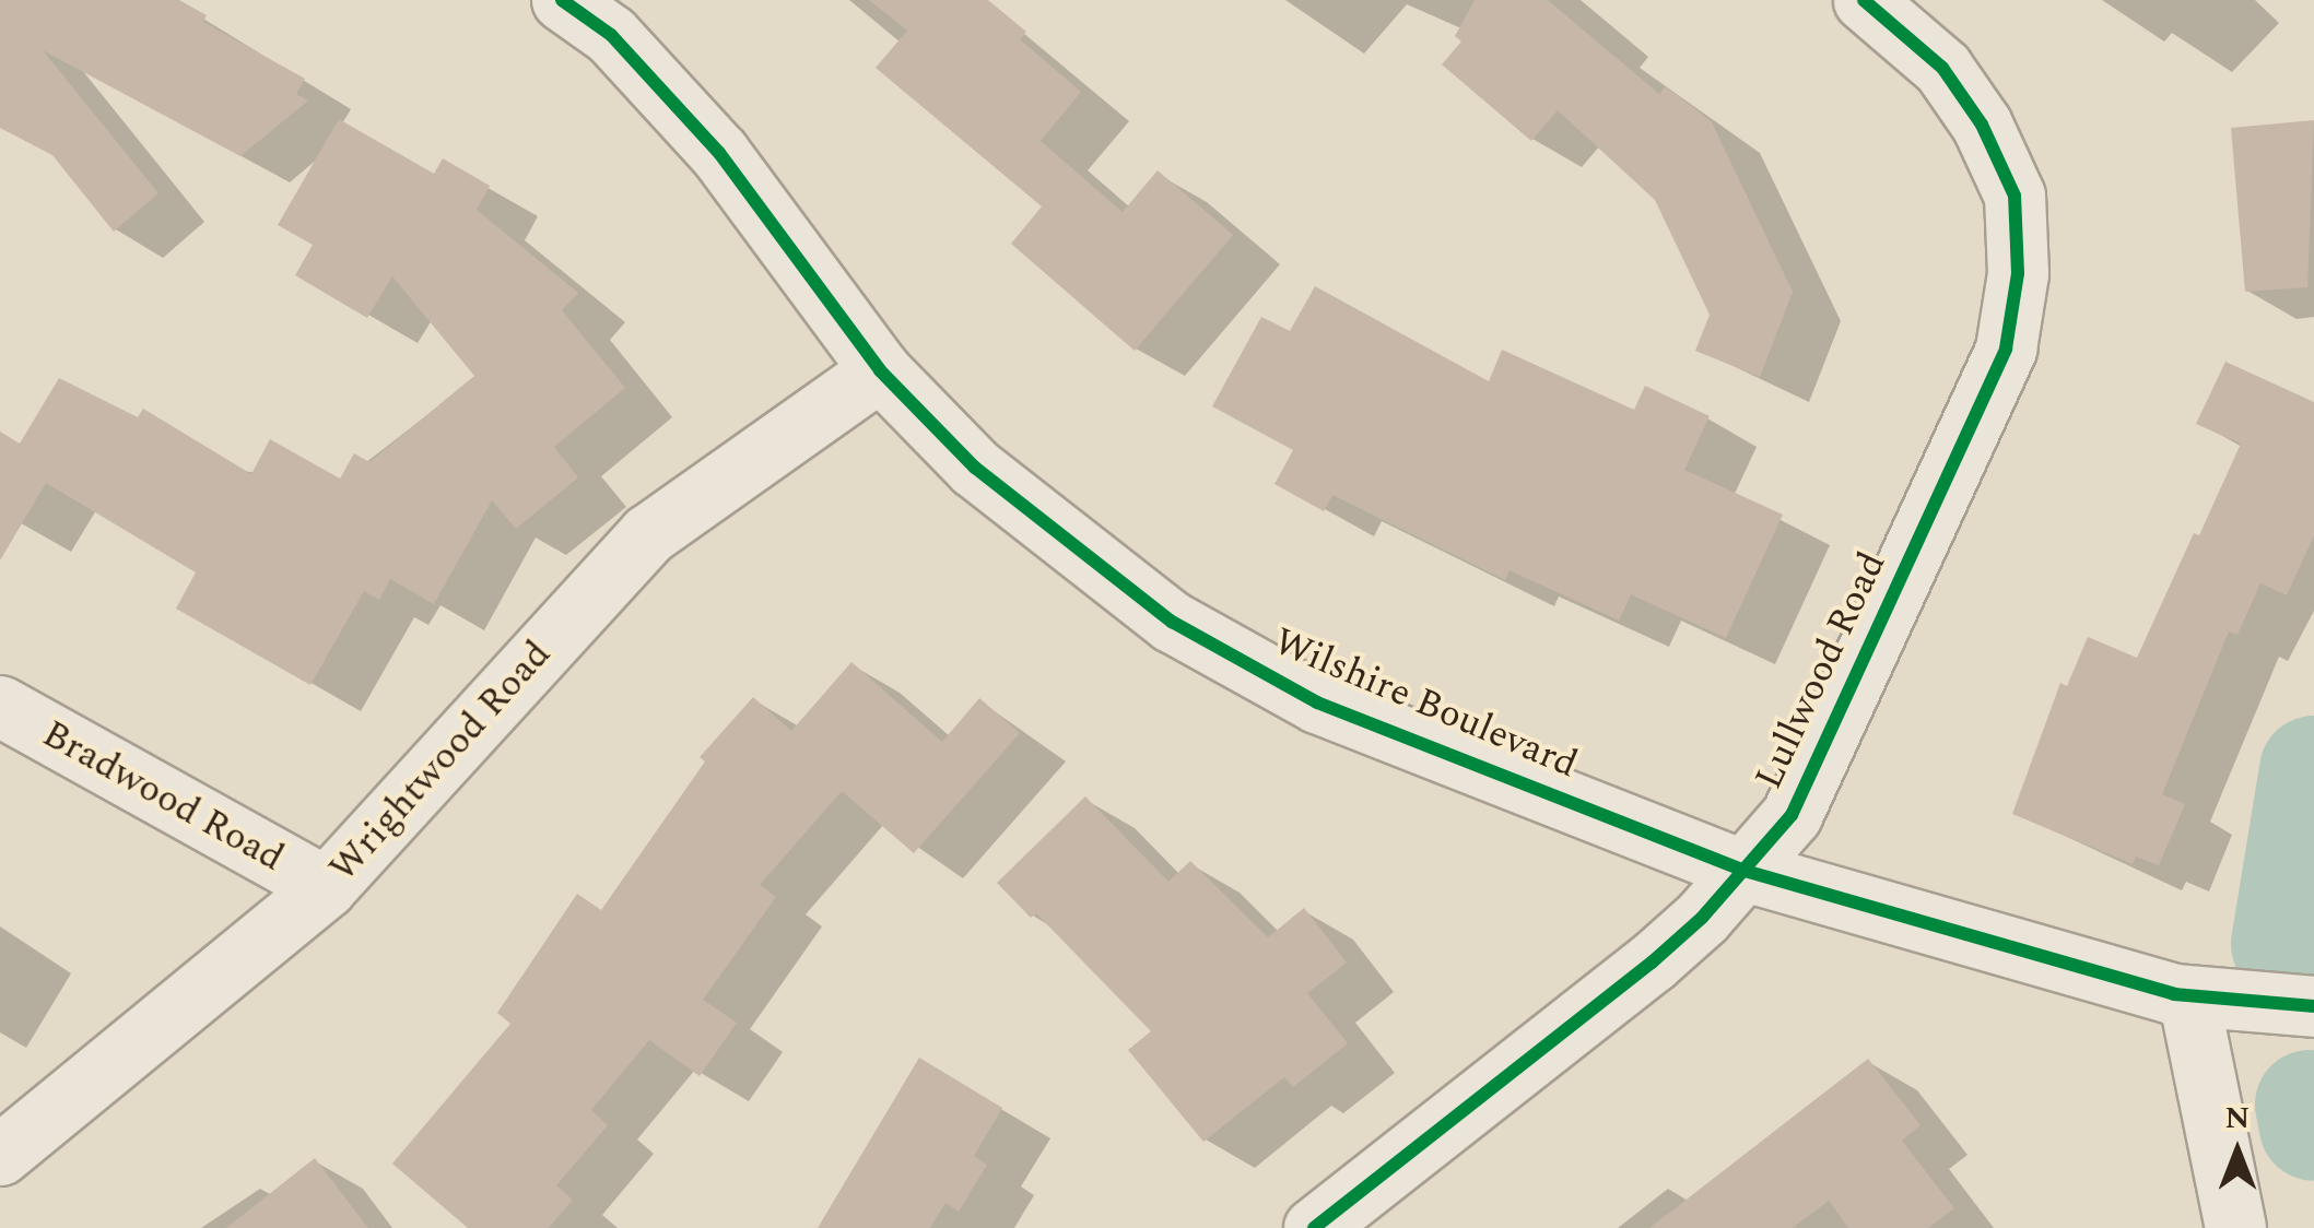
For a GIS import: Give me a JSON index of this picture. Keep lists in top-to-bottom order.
{
  "streets": {
    "street": [
      "Lullwood Road",
      "Wilshire Boulevard",
      "Wrightwood Road",
      "Bradwood Road"
    ]
  },
  "crossings": [
    ["Lullwood Road", "Wilshire Boulevard"],
    ["Wilshire Boulevard", "Wrightwood Road"],
    ["Wrightwood Road", "Bradwood Road"]
  ],
  "north": "top"
}
